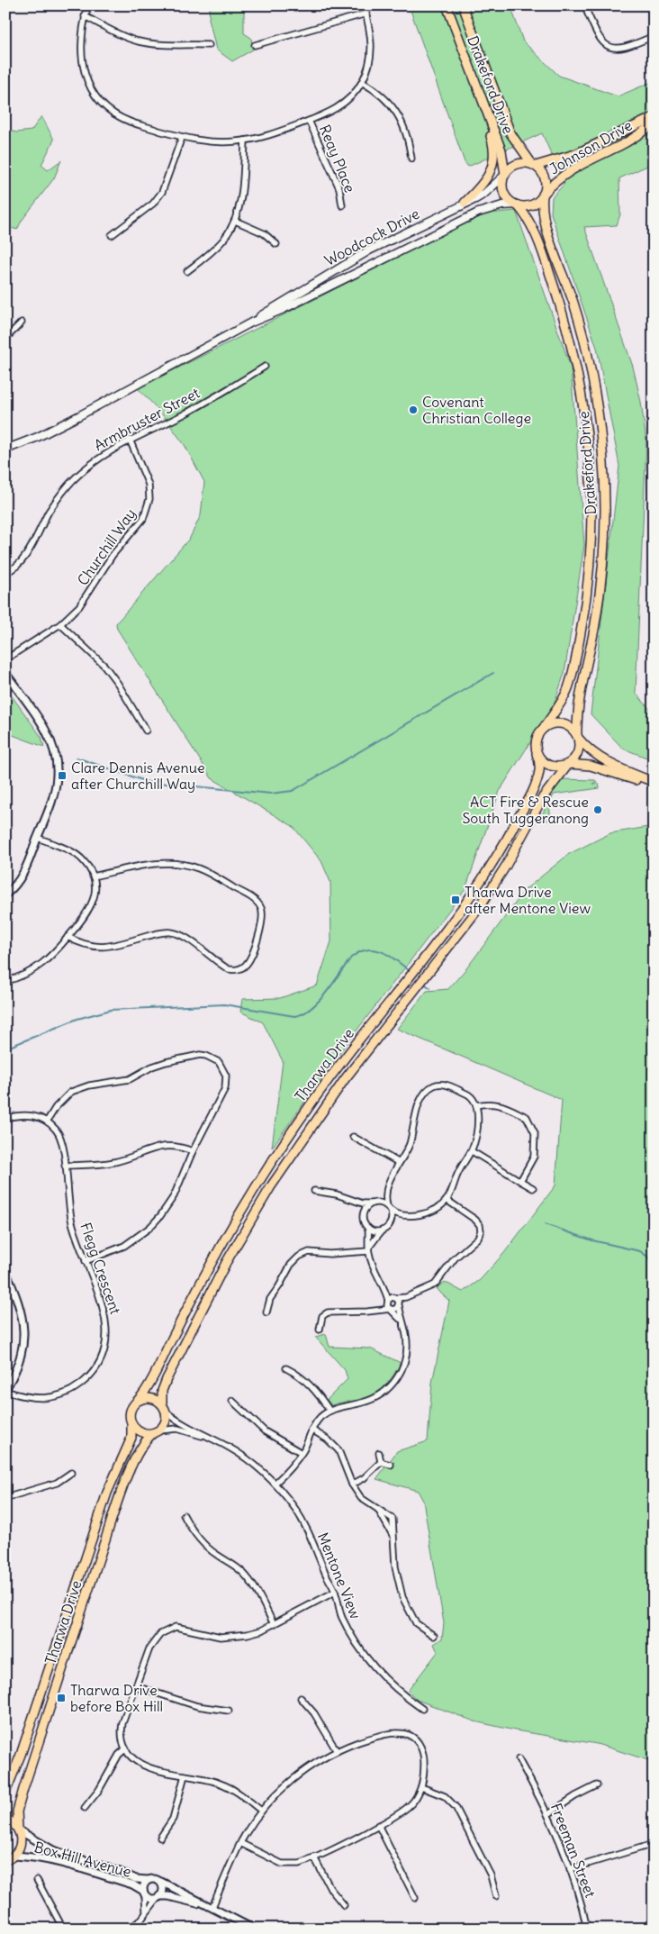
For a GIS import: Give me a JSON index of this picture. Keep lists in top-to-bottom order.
{
  "streets": {
    "main road": [
      "Drakeford Drive",
      "Johnson Drive",
      "Woodcock Drive",
      "Tharwa Drive"
    ],
    "street": [
      "Reay Place",
      "Armbruster Street",
      "Churchill Way",
      "Flegg Crescent",
      "Mentone View",
      "Freeman Street",
      "Box Hill Avenue"
    ]
  },
  "crossings": [
    ["Drakeford Drive", "Johnson Drive"],
    ["Drakeford Drive", "Woodcock Drive"],
    ["Drakeford Drive", "Tharwa Drive"],
    ["Johnson Drive", "Woodcock Drive"],
    ["Armbruster Street", "Churchill Way"],
    ["Tharwa Drive", "Mentone View"],
    ["Tharwa Drive", "Box Hill Avenue"]
  ],
  "places": {
    "other": ["Covenant Christian College", "ACT Fire & Rescue South Tuggeranong"],
    "transit": ["Clare Dennis Avenue after Churchill Way", "Tharwa Drive after Mentone View", "Tharwa Drive before Box Hill"]
  }
}
